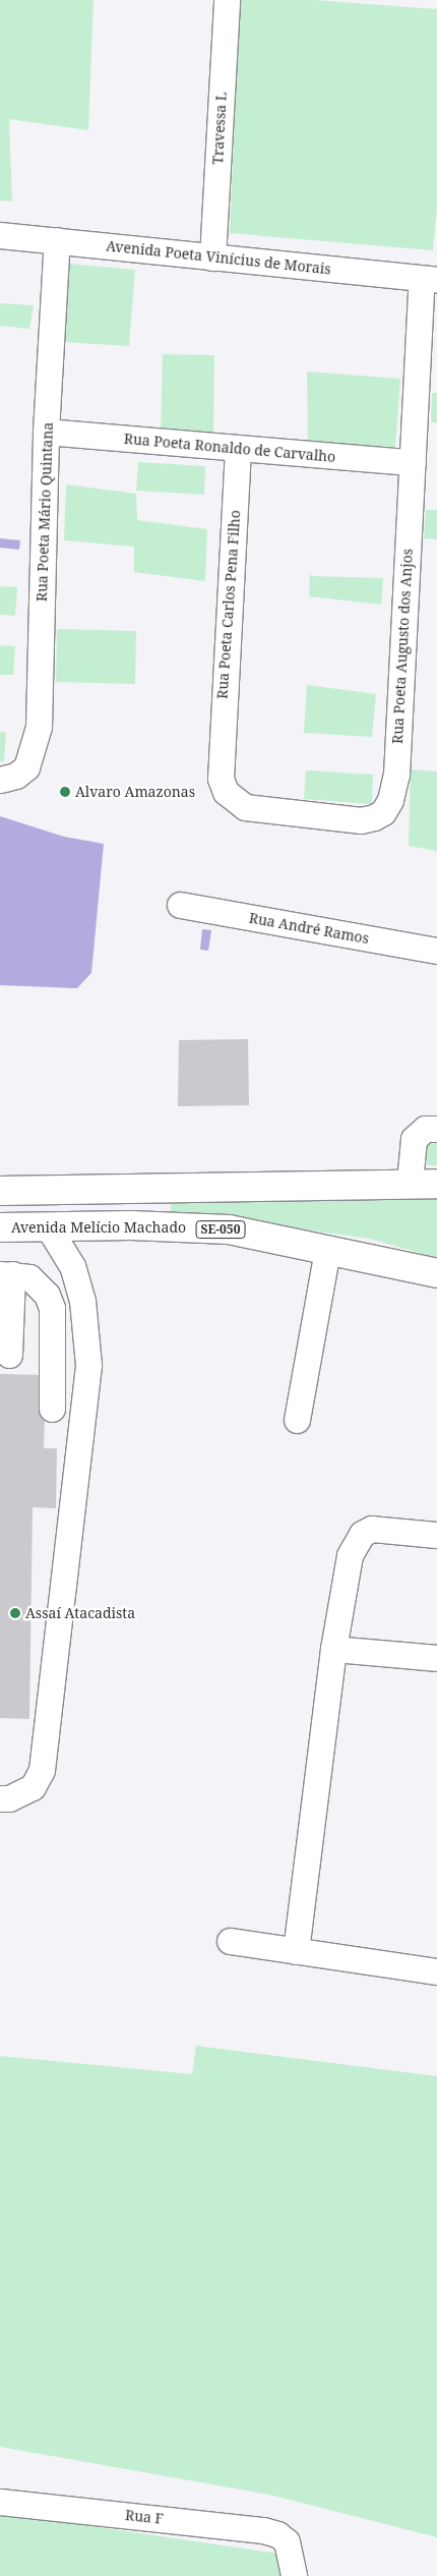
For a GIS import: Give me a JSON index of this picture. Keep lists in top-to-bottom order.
{
  "streets": {
    "main road": ["Avenida Melício Machado", "SE-050"],
    "street": [
      "Travessa L",
      "Avenida Poeta Vinícius de Morais",
      "Rua Poeta Ronaldo de Carvalho",
      "Rua Poeta Mário Quintana",
      "Rua Poeta Carlos Pena Filho",
      "Rua Poeta Augusto dos Anjos",
      "Rua André Ramos",
      "Rua F"
    ]
  },
  "crossings": [
    ["Travessa L", "Avenida Poeta Vinícius de Morais"],
    ["Avenida Poeta Vinícius de Morais", "Rua Poeta Mário Quintana"],
    ["Avenida Poeta Vinícius de Morais", "Rua Poeta Augusto dos Anjos"],
    ["Rua Poeta Ronaldo de Carvalho", "Rua Poeta Mário Quintana"],
    ["Rua Poeta Ronaldo de Carvalho", "Rua Poeta Carlos Pena Filho"],
    ["Rua Poeta Ronaldo de Carvalho", "Rua Poeta Augusto dos Anjos"],
    ["Rua Poeta Carlos Pena Filho", "Rua Poeta Augusto dos Anjos"]
  ],
  "places": ["Alvaro Amazonas", "Assaí Atacadista"]
}
